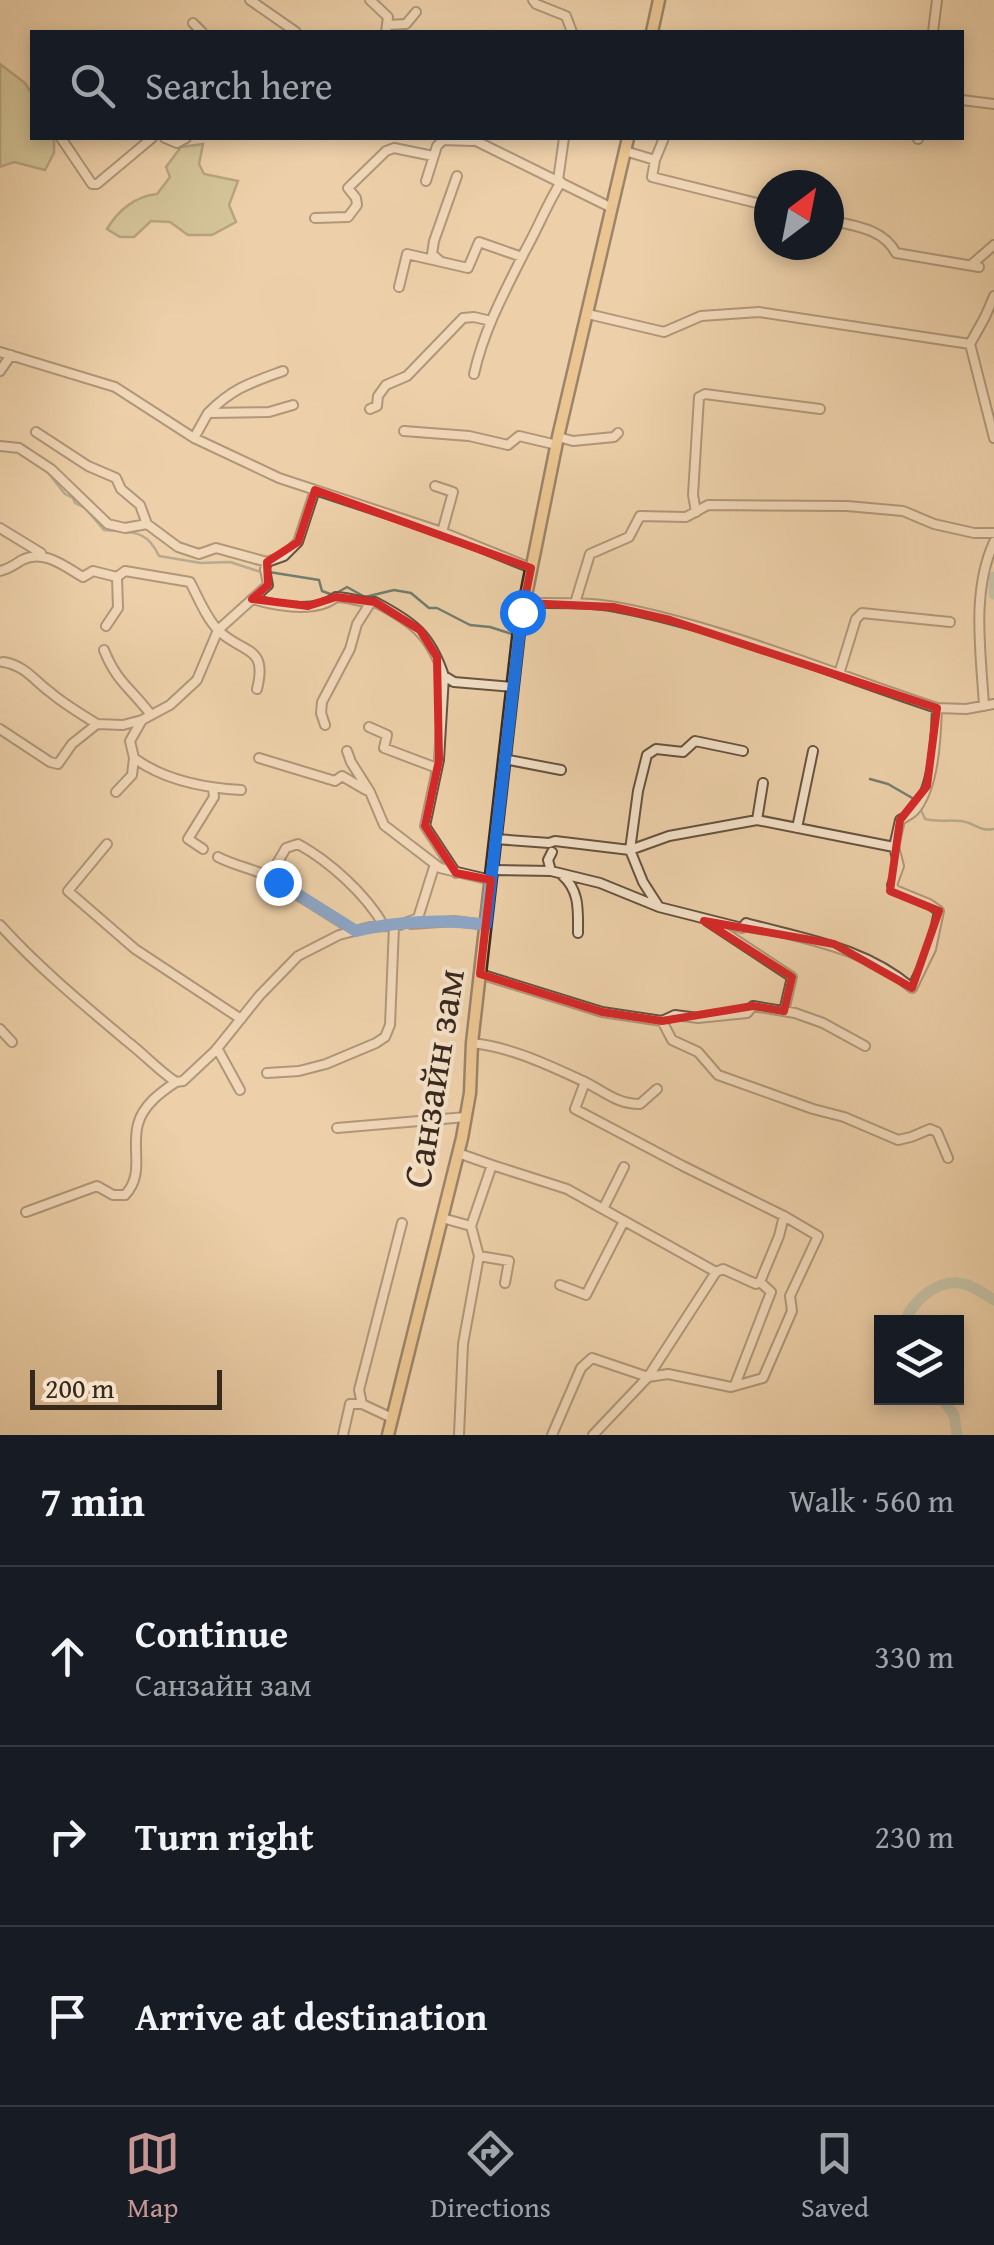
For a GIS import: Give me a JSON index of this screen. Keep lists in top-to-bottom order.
{
  "streets": {
    "main road": ["Санзайн зам"]
  },
  "scale_bar": "200 m",
  "north": "top right",
  "page": {
    "search": "Search here",
    "scale": "200 m",
    "heading": ["7 min", "Walk · 560 m"],
    "list": [
      ["Continue", "Санзайн зам", "330 m"],
      ["Turn right", "230 m"],
      "Arrive at destination"
    ],
    "nav": ["Map", "Directions", "Saved"]
  }
}
